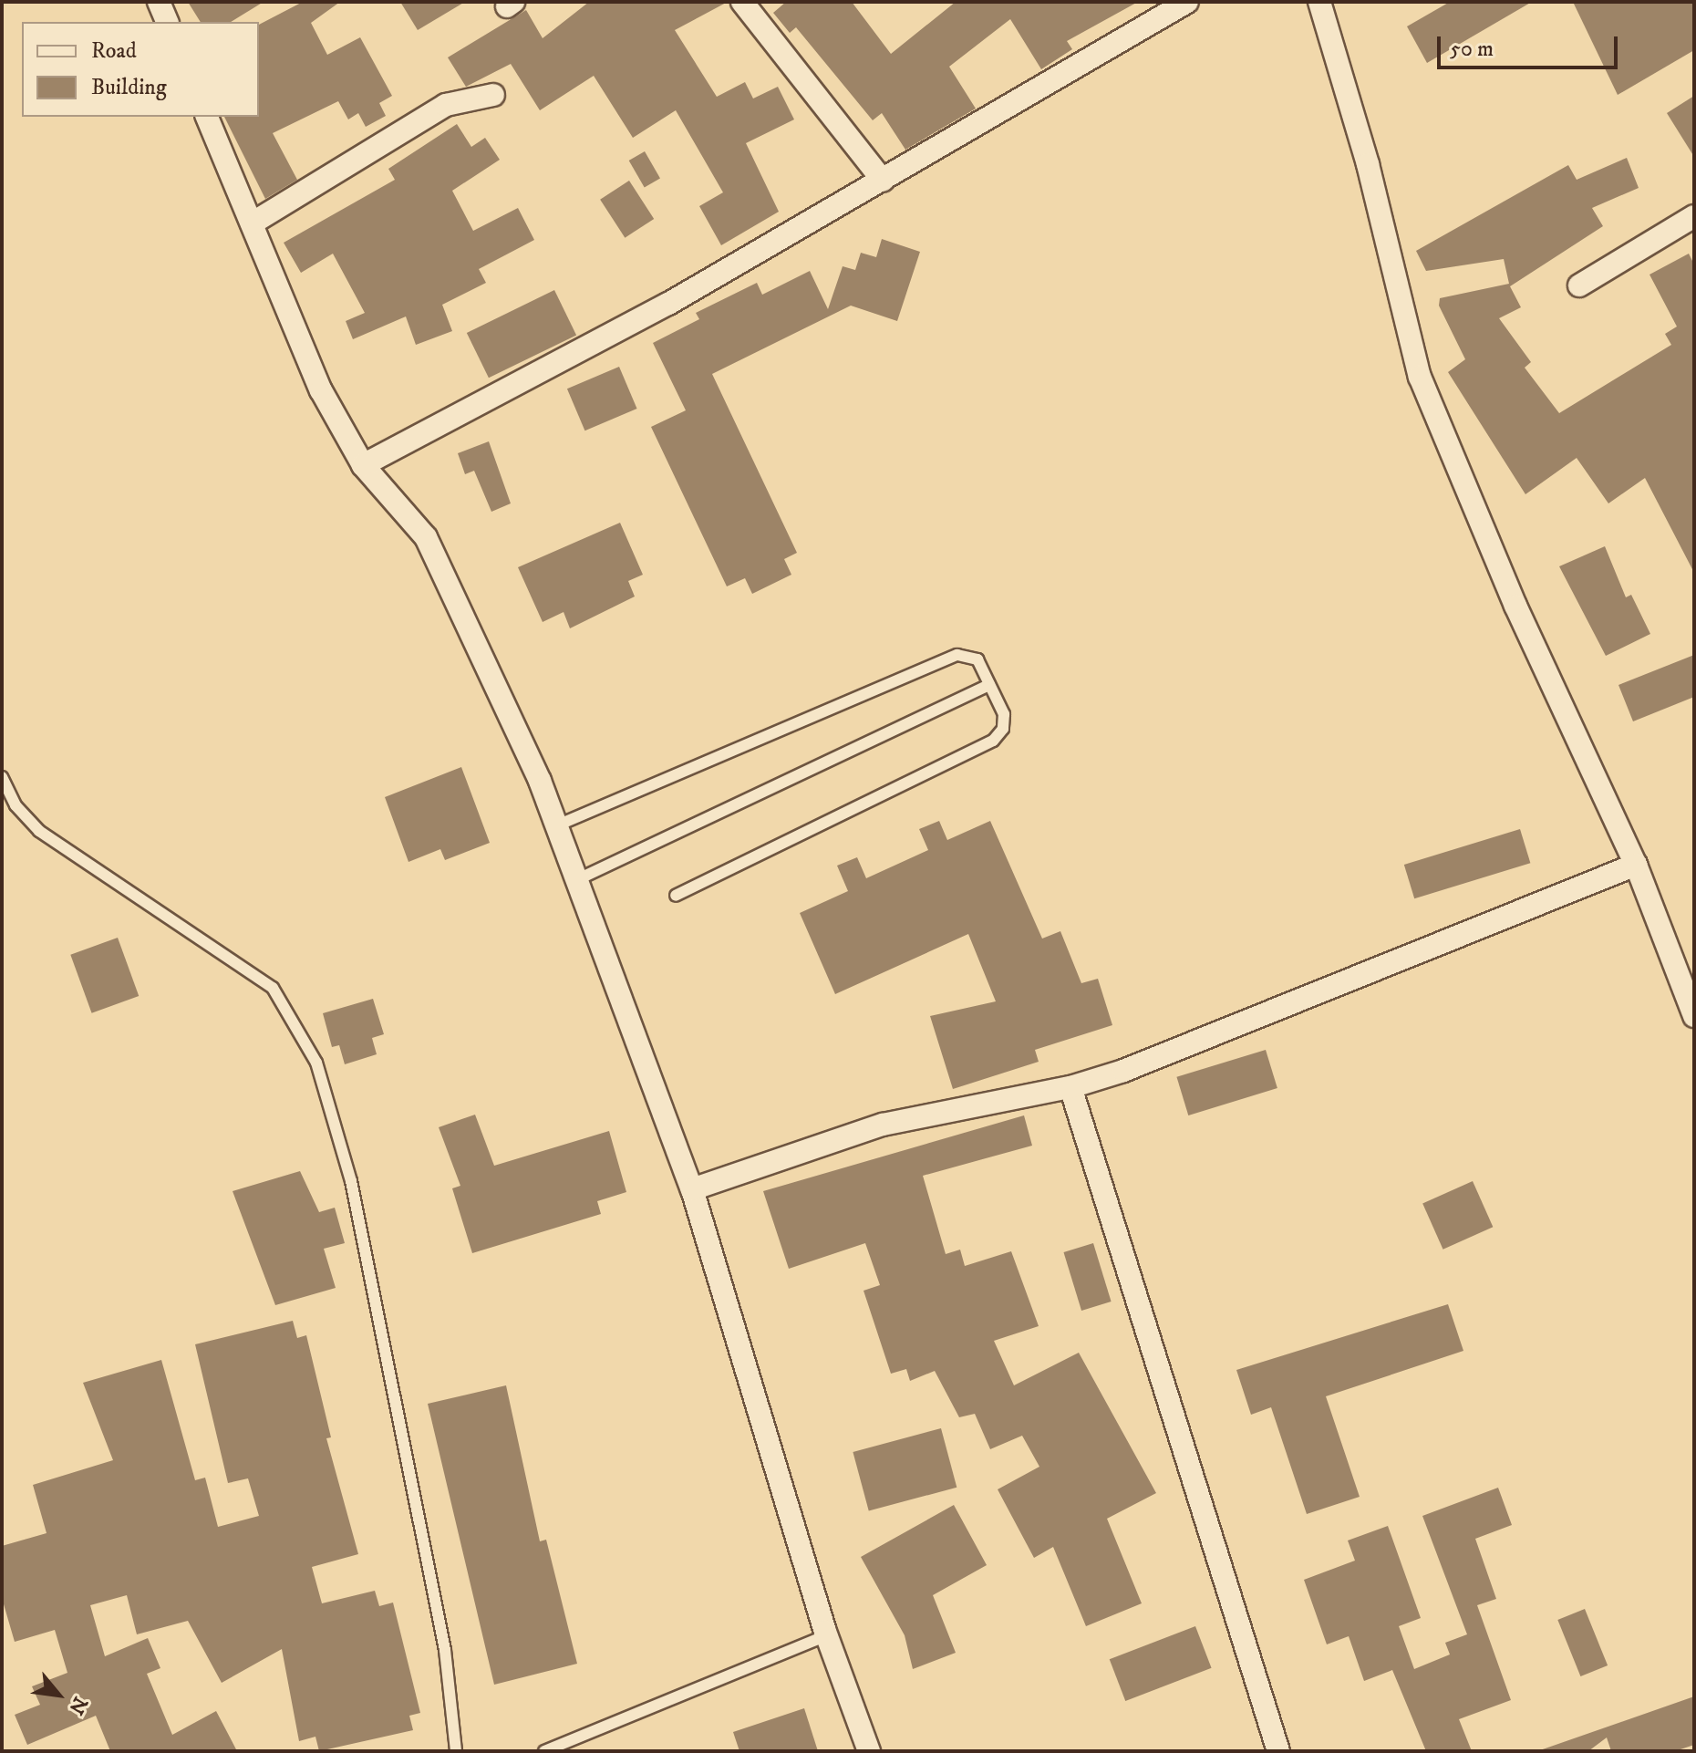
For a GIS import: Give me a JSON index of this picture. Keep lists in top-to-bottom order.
{
  "legend": ["Road", "Building"],
  "scale_bar": "50 m",
  "north": "bottom right"
}
